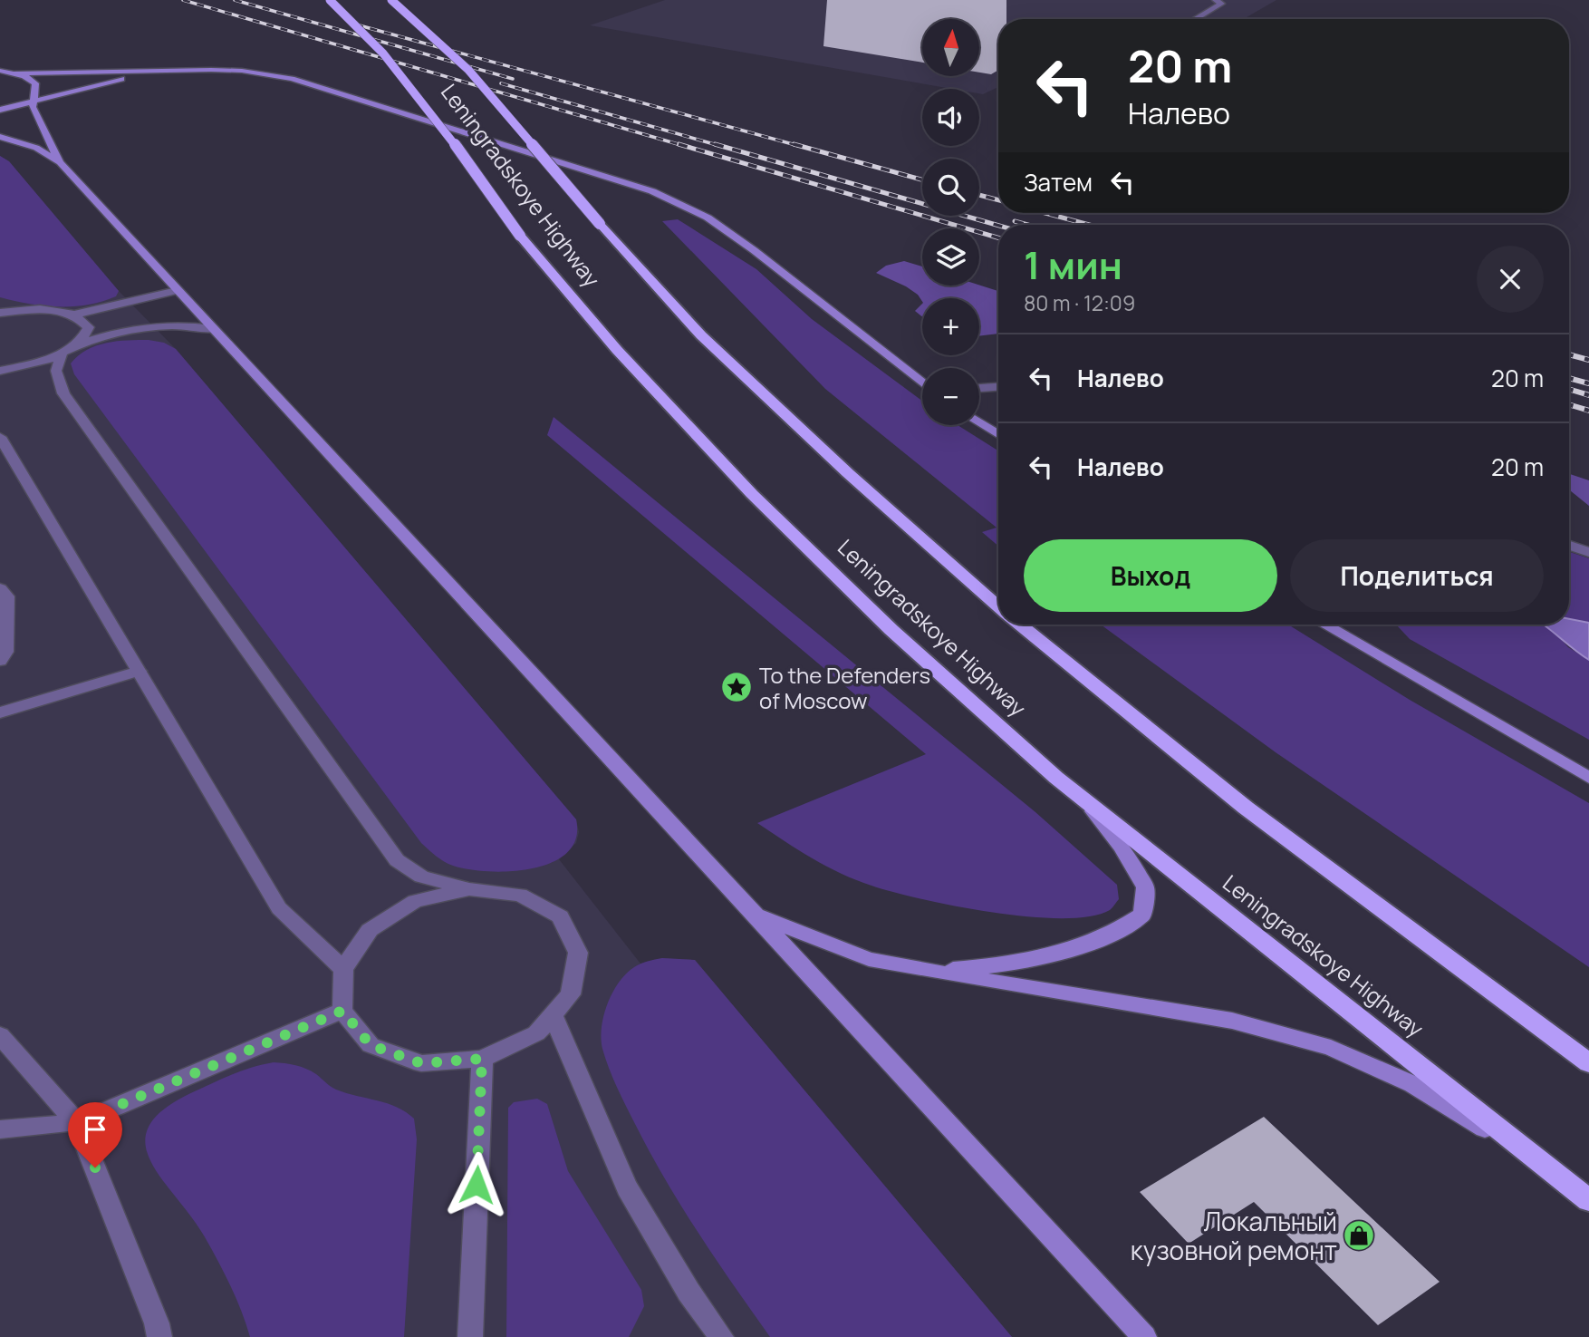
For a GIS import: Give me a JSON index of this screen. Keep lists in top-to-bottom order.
{
  "streets": {
    "highway": ["Leningradskoye Highway"]
  },
  "places": {
    "place": ["To the Defenders of Moscow"],
    "shop": ["Локальный кузовной ремонт"]
  },
  "north": "top",
  "page": {
    "map_buttons": ["+", "−"],
    "turn": ["20 m", "Налево"],
    "then": "Затем",
    "heading": ["1 мин", "80 m · 12:09"],
    "list": [
      {
        "name": "Налево",
        "value": "20 m"
      },
      {
        "name": "Налево",
        "value": "20 m"
      }
    ],
    "buttons": ["Выход", "Поделиться"]
  }
}
